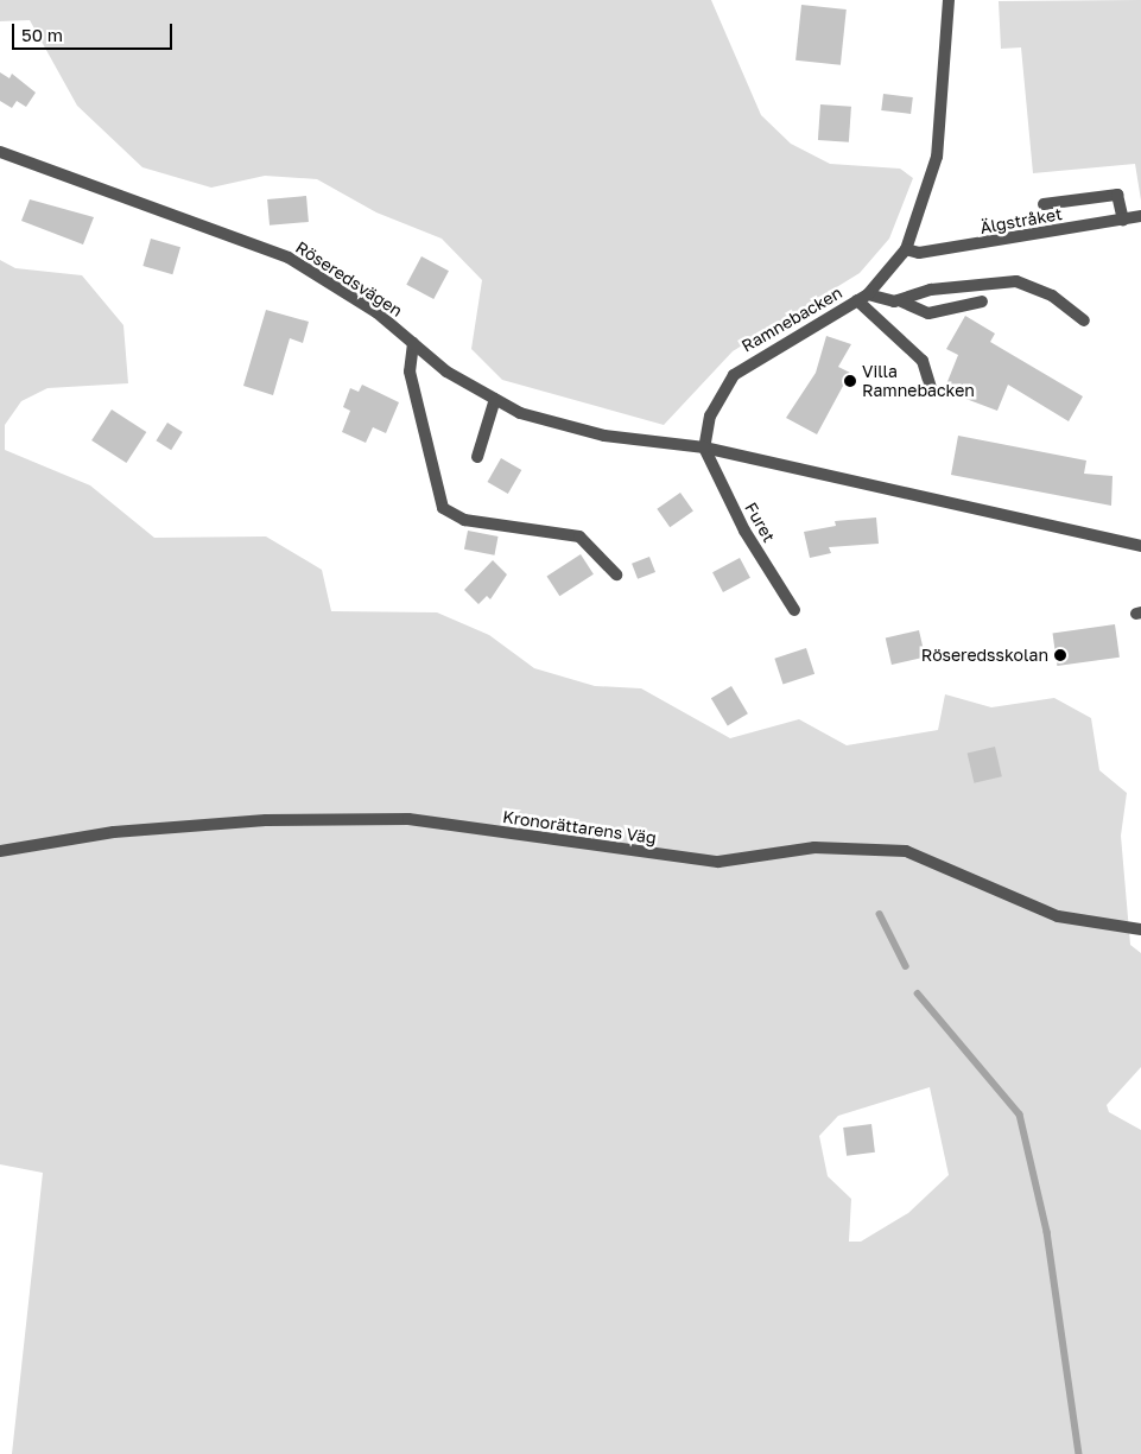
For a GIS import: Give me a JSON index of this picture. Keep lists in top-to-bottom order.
{
  "streets": {
    "street": [
      "Älgstråket",
      "Röseredsvägen",
      "Ramnebacken",
      "Furet",
      "Kronorättarens Väg"
    ]
  },
  "crossings": [
    ["Älgstråket", "Ramnebacken"],
    ["Röseredsvägen", "Ramnebacken"],
    ["Röseredsvägen", "Furet"],
    ["Ramnebacken", "Furet"]
  ],
  "places": ["Villa Ramnebacken", "Röseredsskolan"],
  "scale_bar": "50 m"
}
